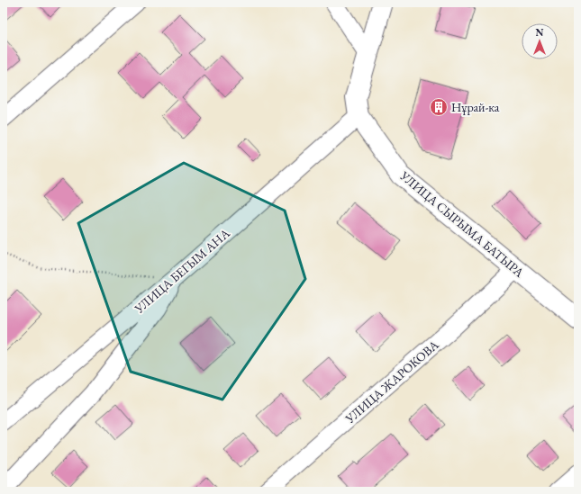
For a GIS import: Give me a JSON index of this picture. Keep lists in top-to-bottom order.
{
  "streets": {
    "street": ["УЛИЦА СЫРЫМА БАТЫРА", "УЛИЦА БЕГЫМ АНА", "УЛИЦА ЖАРОКОВА"]
  },
  "crossings": [
    ["УЛИЦА СЫРЫМА БАТЫРА", "УЛИЦА БЕГЫМ АНА"],
    ["УЛИЦА СЫРЫМА БАТЫРА", "УЛИЦА ЖАРОКОВА"]
  ],
  "places": {
    "building": ["Нұрай-ка"]
  },
  "north": "top"
}
